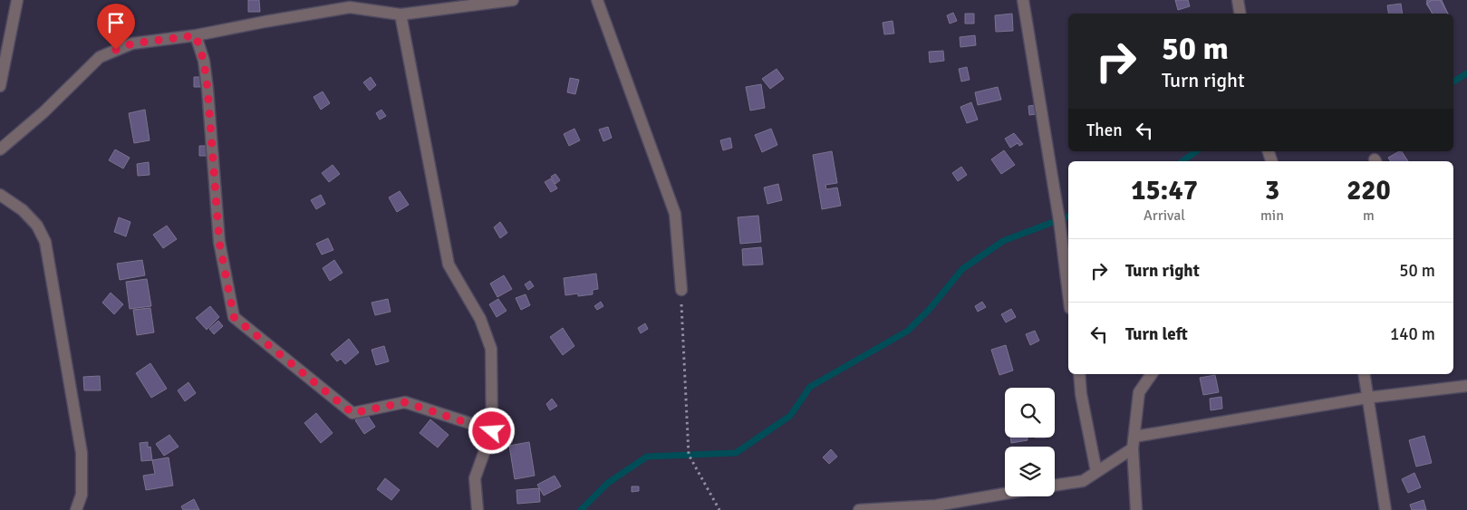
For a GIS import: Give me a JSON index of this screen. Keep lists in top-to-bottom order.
{
  "page": {
    "turn": ["50 m", "Turn right"],
    "then": "Then",
    "eta": [
      "15:47",
      "Arrival",
      "3",
      "min",
      "220",
      "m"
    ],
    "list": [
      {
        "name": "Turn right",
        "value": "50 m"
      },
      {
        "name": "Turn left",
        "value": "140 m"
      }
    ]
  }
}
